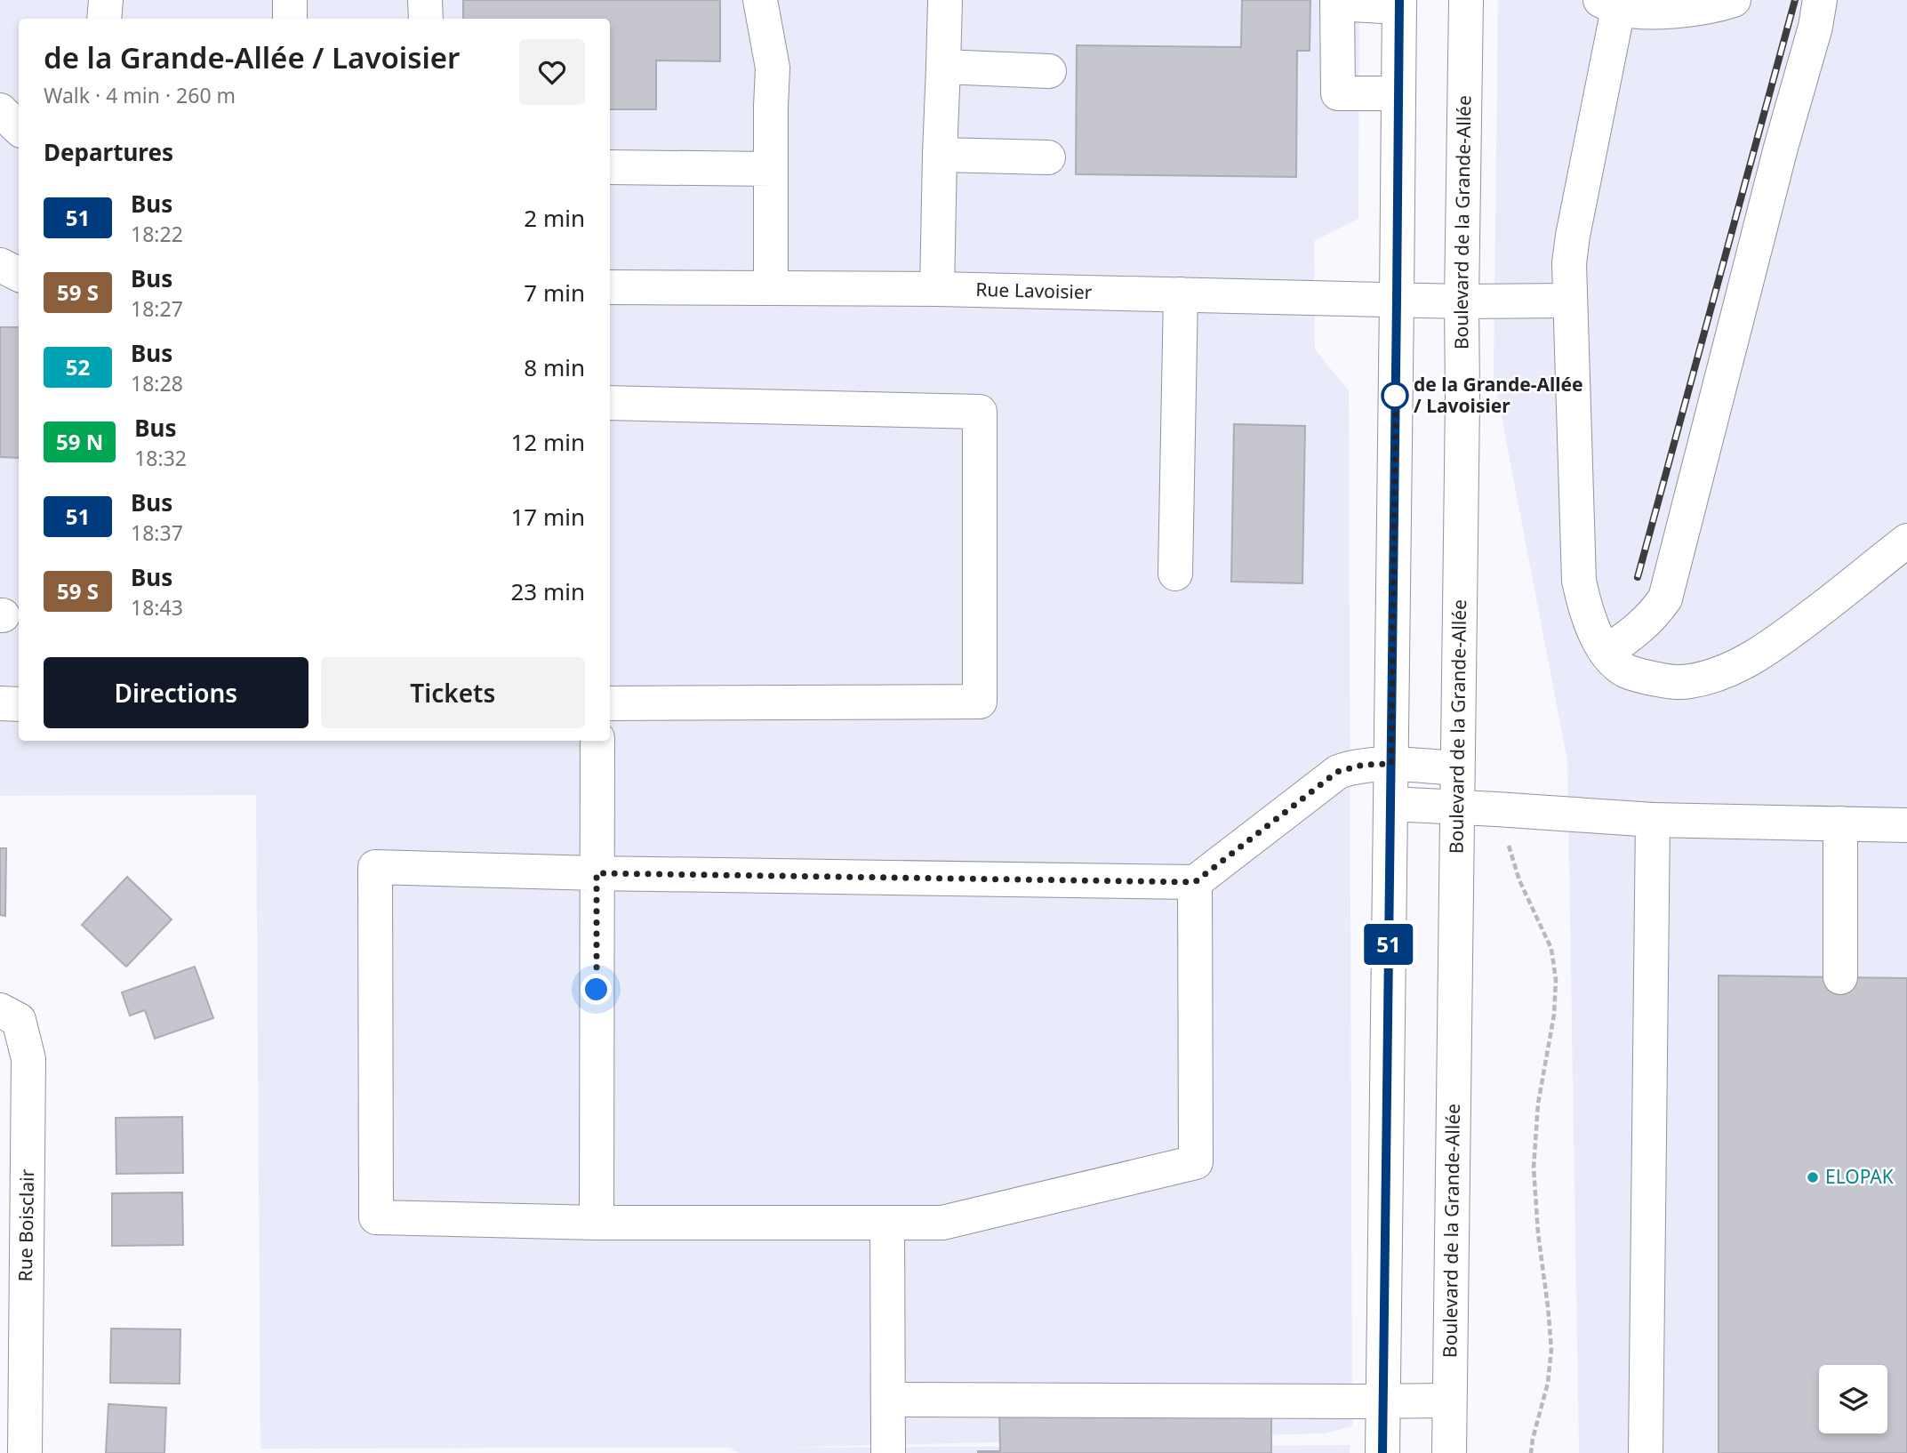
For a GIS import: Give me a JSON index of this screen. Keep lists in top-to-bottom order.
{
  "streets": {
    "street": ["Boulevard de la Grande-Allée", "Rue Lavoisier", "Rue Boisclair"]
  },
  "crossings": [
    ["Boulevard de la Grande-Allée", "Rue Lavoisier"]
  ],
  "places": ["de la Grande-Allée / Lavoisier", "ELOPAK"],
  "lines": ["bus line 51"],
  "page": {
    "on_map": "51",
    "heading": [
      ["de la Grande-Allée / Lavoisier", "Walk · 4 min · 260 m"],
      "Departures"
    ],
    "list": [
      {
        "mark": "51",
        "name": "Bus",
        "note": "18:22",
        "value": "2 min"
      },
      {
        "mark": "59 S",
        "name": "Bus",
        "note": "18:27",
        "value": "7 min"
      },
      {
        "mark": "52",
        "name": "Bus",
        "note": "18:28",
        "value": "8 min"
      },
      {
        "mark": "59 N",
        "name": "Bus",
        "note": "18:32",
        "value": "12 min"
      },
      {
        "mark": "51",
        "name": "Bus",
        "note": "18:37",
        "value": "17 min"
      },
      {
        "mark": "59 S",
        "name": "Bus",
        "note": "18:43",
        "value": "23 min"
      }
    ],
    "buttons": ["Directions", "Tickets"]
  }
}
